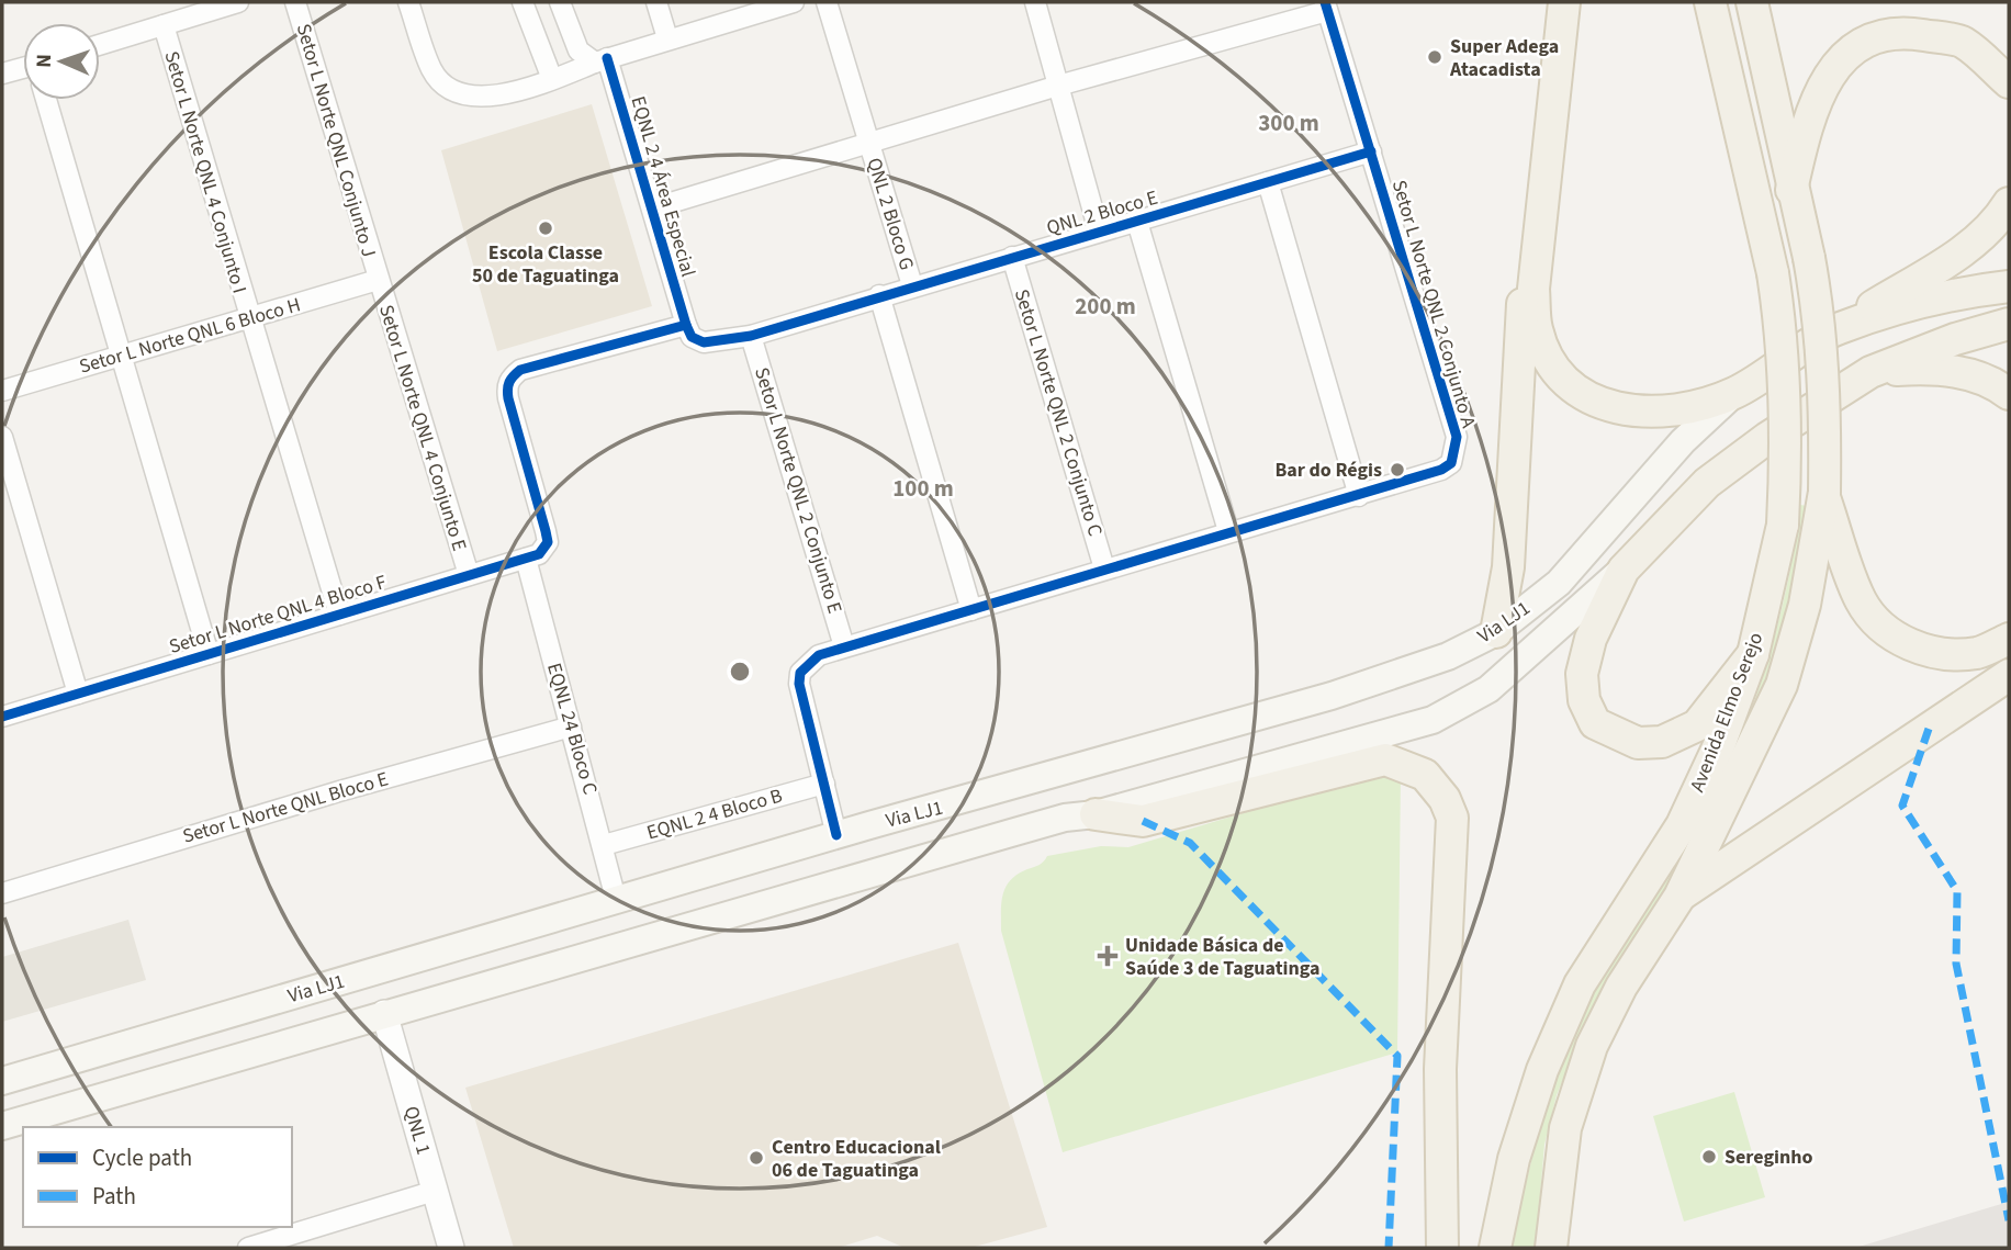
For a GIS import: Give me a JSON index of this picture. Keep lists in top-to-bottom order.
{
  "streets": {
    "main road": ["Via LJ1", "Avenida Elmo Serejo"],
    "street": [
      "Setor L Norte QNL Conjunto J",
      "Setor L Norte QNL 4 Conjunto I",
      "EQNL 2 4 Área Especial",
      "QNL 2 Bloco E",
      "QNL 2 Bloco G",
      "Setor L Norte QNL 2 Conjunto A",
      "Setor L Norte QNL 6 Bloco H",
      "Setor L Norte QNL 2 Conjunto C",
      "Setor L Norte QNL 4 Conjunto E",
      "Setor L Norte QNL 2 Conjunto E",
      "Setor L Norte QNL 4 Bloco F",
      "EQNL 24 Bloco C",
      "Setor L Norte QNL Bloco E",
      "EQNL 2 4 Bloco B",
      "QNL 1"
    ]
  },
  "crossings": [
    ["Setor L Norte QNL Conjunto J", "Setor L Norte QNL 6 Bloco H"],
    ["Setor L Norte QNL Conjunto J", "Setor L Norte QNL 4 Conjunto E"],
    ["Setor L Norte QNL 4 Conjunto I", "Setor L Norte QNL 6 Bloco H"],
    ["Setor L Norte QNL 4 Conjunto I", "Setor L Norte QNL 4 Bloco F"],
    ["EQNL 2 4 Área Especial", "QNL 2 Bloco E"],
    ["QNL 2 Bloco E", "QNL 2 Bloco G"],
    ["QNL 2 Bloco E", "Setor L Norte QNL 2 Conjunto A"],
    ["QNL 2 Bloco E", "Setor L Norte QNL 2 Conjunto C"],
    ["QNL 2 Bloco E", "Setor L Norte QNL 2 Conjunto E"],
    ["Setor L Norte QNL 2 Conjunto A", "Setor L Norte QNL 2 Conjunto C"],
    ["Setor L Norte QNL 6 Bloco H", "Setor L Norte QNL 4 Conjunto E"],
    ["Setor L Norte QNL 4 Conjunto E", "Setor L Norte QNL 4 Bloco F"],
    ["Setor L Norte QNL 4 Bloco F", "EQNL 24 Bloco C"],
    ["Via LJ1", "EQNL 24 Bloco C"],
    ["Via LJ1", "QNL 1"],
    ["EQNL 24 Bloco C", "Setor L Norte QNL Bloco E"],
    ["EQNL 24 Bloco C", "EQNL 2 4 Bloco B"]
  ],
  "places": {
    "other": [
      "Super Adega Atacadista",
      "Escola Classe 50 de Taguatinga",
      "Bar do Régis",
      "Sereginho",
      "Centro Educacional 06 de Taguatinga"
    ],
    "health": ["Unidade Básica de Saúde 3 de Taguatinga"]
  },
  "legend": ["Cycle path", "Path"],
  "north": "left",
  "rings": ["300 m", "200 m", "100 m"]
}
